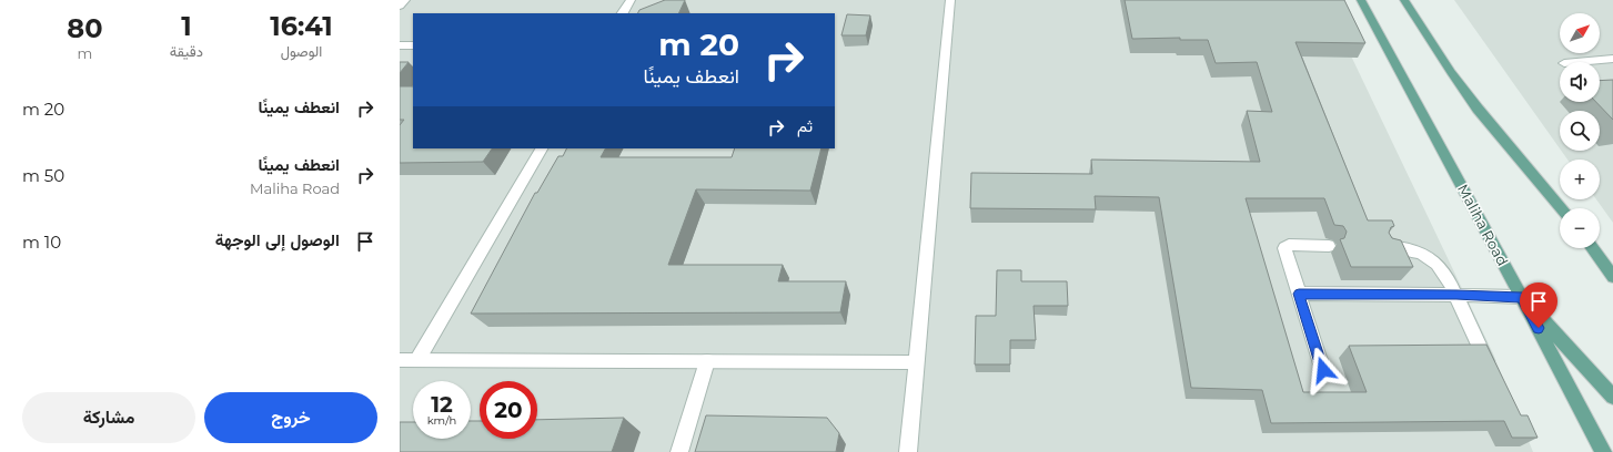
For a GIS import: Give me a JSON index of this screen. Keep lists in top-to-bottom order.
{
  "streets": {
    "main road": ["Maliha Road"]
  },
  "north": "top right",
  "page": {
    "eta": [
      "16:41",
      "الوصول",
      "1",
      "دقيقة",
      "80",
      "m"
    ],
    "map_buttons": ["+", "−"],
    "turn": ["20 m", "انعطف يمينًا"],
    "list": [
      {
        "name": "انعطف يمينًا",
        "value": "20 m"
      },
      {
        "name": "انعطف يمينًا",
        "note": "Maliha Road",
        "value": "50 m"
      },
      {
        "name": "الوصول إلى الوجهة",
        "value": "10 m"
      }
    ],
    "then": "ثم",
    "speed": "12 km/h",
    "limit": "20",
    "buttons": ["خروج", "مشاركة"]
  }
}
